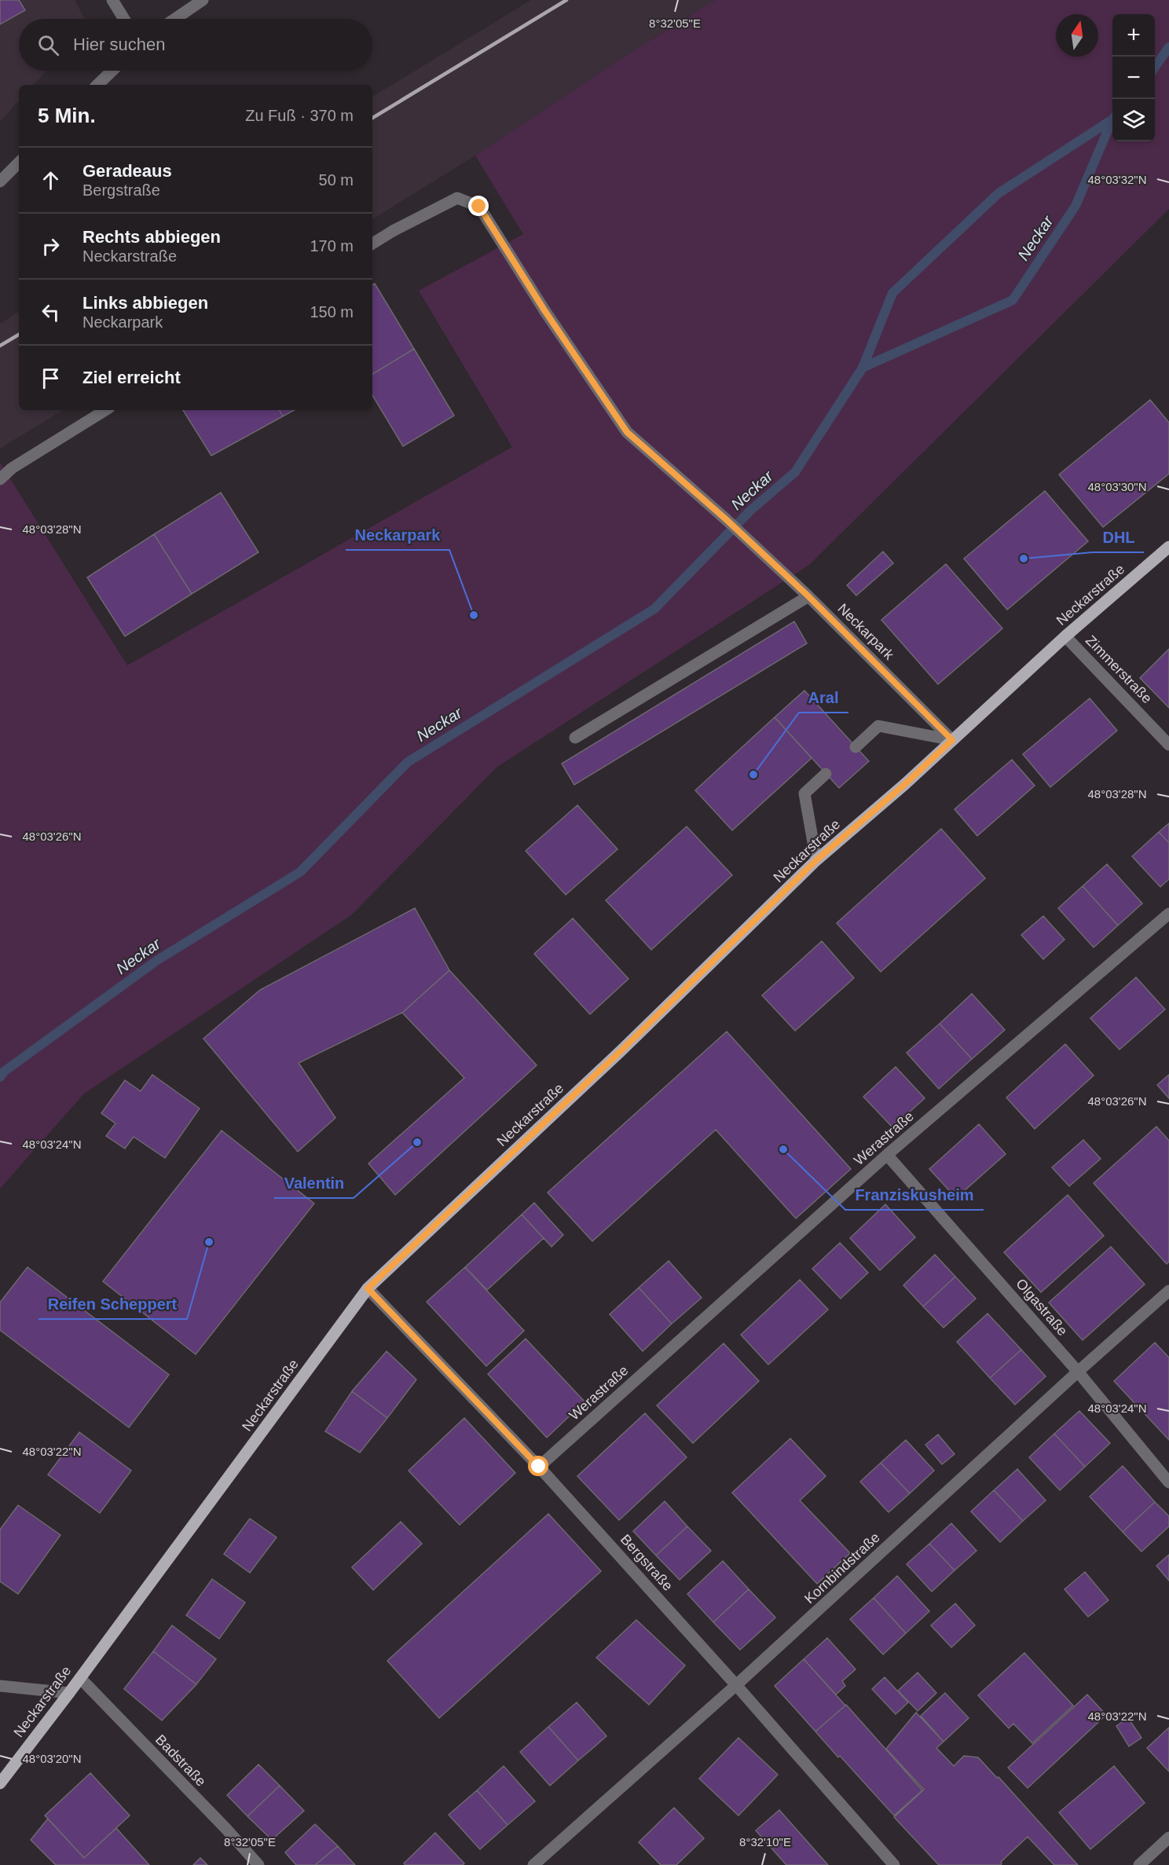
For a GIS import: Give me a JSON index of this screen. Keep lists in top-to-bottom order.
{
  "streets": {
    "main road": ["Neckarstraße"],
    "street": [
      "Neckarpark",
      "Zimmerstraße",
      "Werastraße",
      "Olgastraße",
      "Bergstraße",
      "Kornbindstraße",
      "Badstraße"
    ]
  },
  "crossings": [
    ["Neckarstraße", "Neckarpark"],
    ["Neckarstraße", "Zimmerstraße"],
    ["Neckarstraße", "Bergstraße"],
    ["Neckarstraße", "Badstraße"],
    ["Werastraße", "Olgastraße"],
    ["Werastraße", "Bergstraße"],
    ["Olgastraße", "Kornbindstraße"],
    ["Bergstraße", "Kornbindstraße"]
  ],
  "water": ["Neckar"],
  "places": [
    "DHL",
    "Neckarpark",
    "Aral",
    "Valentin",
    "Franziskusheim",
    "Reifen Scheppert"
  ],
  "north": "top",
  "page": {
    "map_buttons": ["+", "−"],
    "search": "Hier suchen",
    "heading": ["5 Min.", "Zu Fuß · 370 m"],
    "list": [
      ["Geradeaus", "Bergstraße", "50 m"],
      ["Rechts abbiegen", "Neckarstraße", "170 m"],
      ["Links abbiegen", "Neckarpark", "150 m"],
      "Ziel erreicht"
    ]
  },
  "coordinates": [
    "8°32'05\"E",
    "48°03'32\"N",
    "48°03'30\"N",
    "48°03'28\"N",
    "48°03'26\"N",
    "48°03'24\"N",
    "48°03'22\"N",
    "48°03'20\"N",
    "8°32'10\"E"
  ]
}
